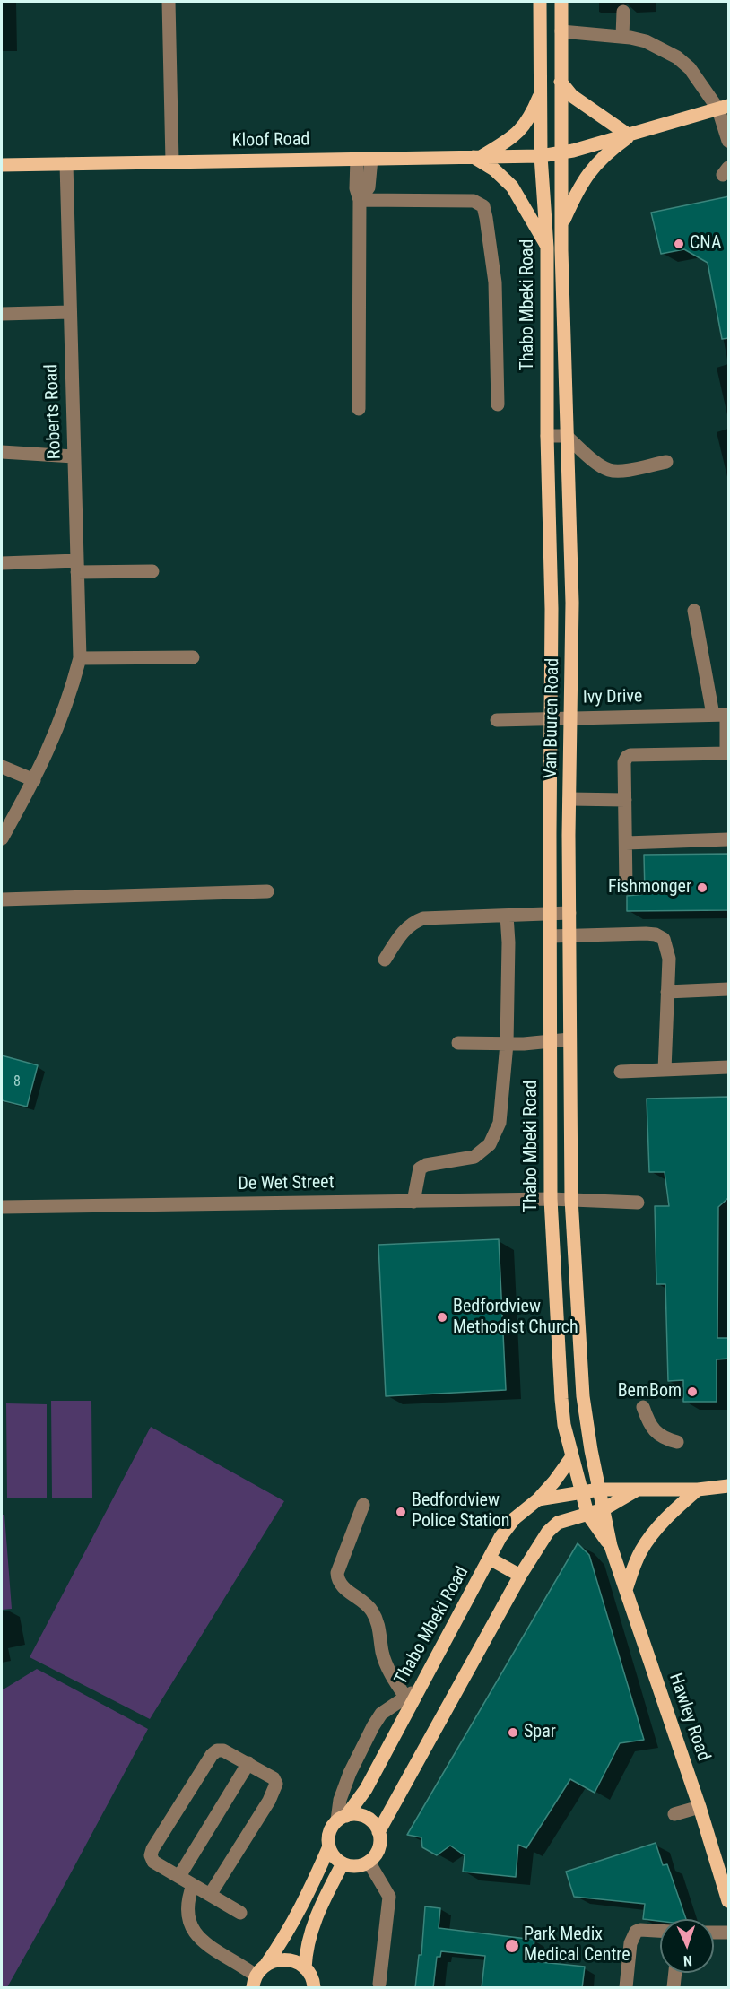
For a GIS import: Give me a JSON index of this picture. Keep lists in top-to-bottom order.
{
  "streets": {
    "main road": [
      "Kloof Road",
      "Thabo Mbeki Road",
      "Van Buuren Road",
      "Hawley Road"
    ],
    "street": ["Roberts Road", "Ivy Drive", "De Wet Street"]
  },
  "crossings": [
    ["Kloof Road", "Thabo Mbeki Road"],
    ["Kloof Road", "Roberts Road"],
    ["Thabo Mbeki Road", "Van Buuren Road"],
    ["Thabo Mbeki Road", "De Wet Street"],
    ["Ivy Drive", "Van Buuren Road"]
  ],
  "places": [
    "CNA",
    "Fishmonger",
    "Bedfordview Methodist Church",
    "BemBom",
    "Bedfordview Police Station",
    "Spar",
    "Park Medix Medical Centre"
  ],
  "house_numbers": ["8"],
  "north": "bottom"
}
